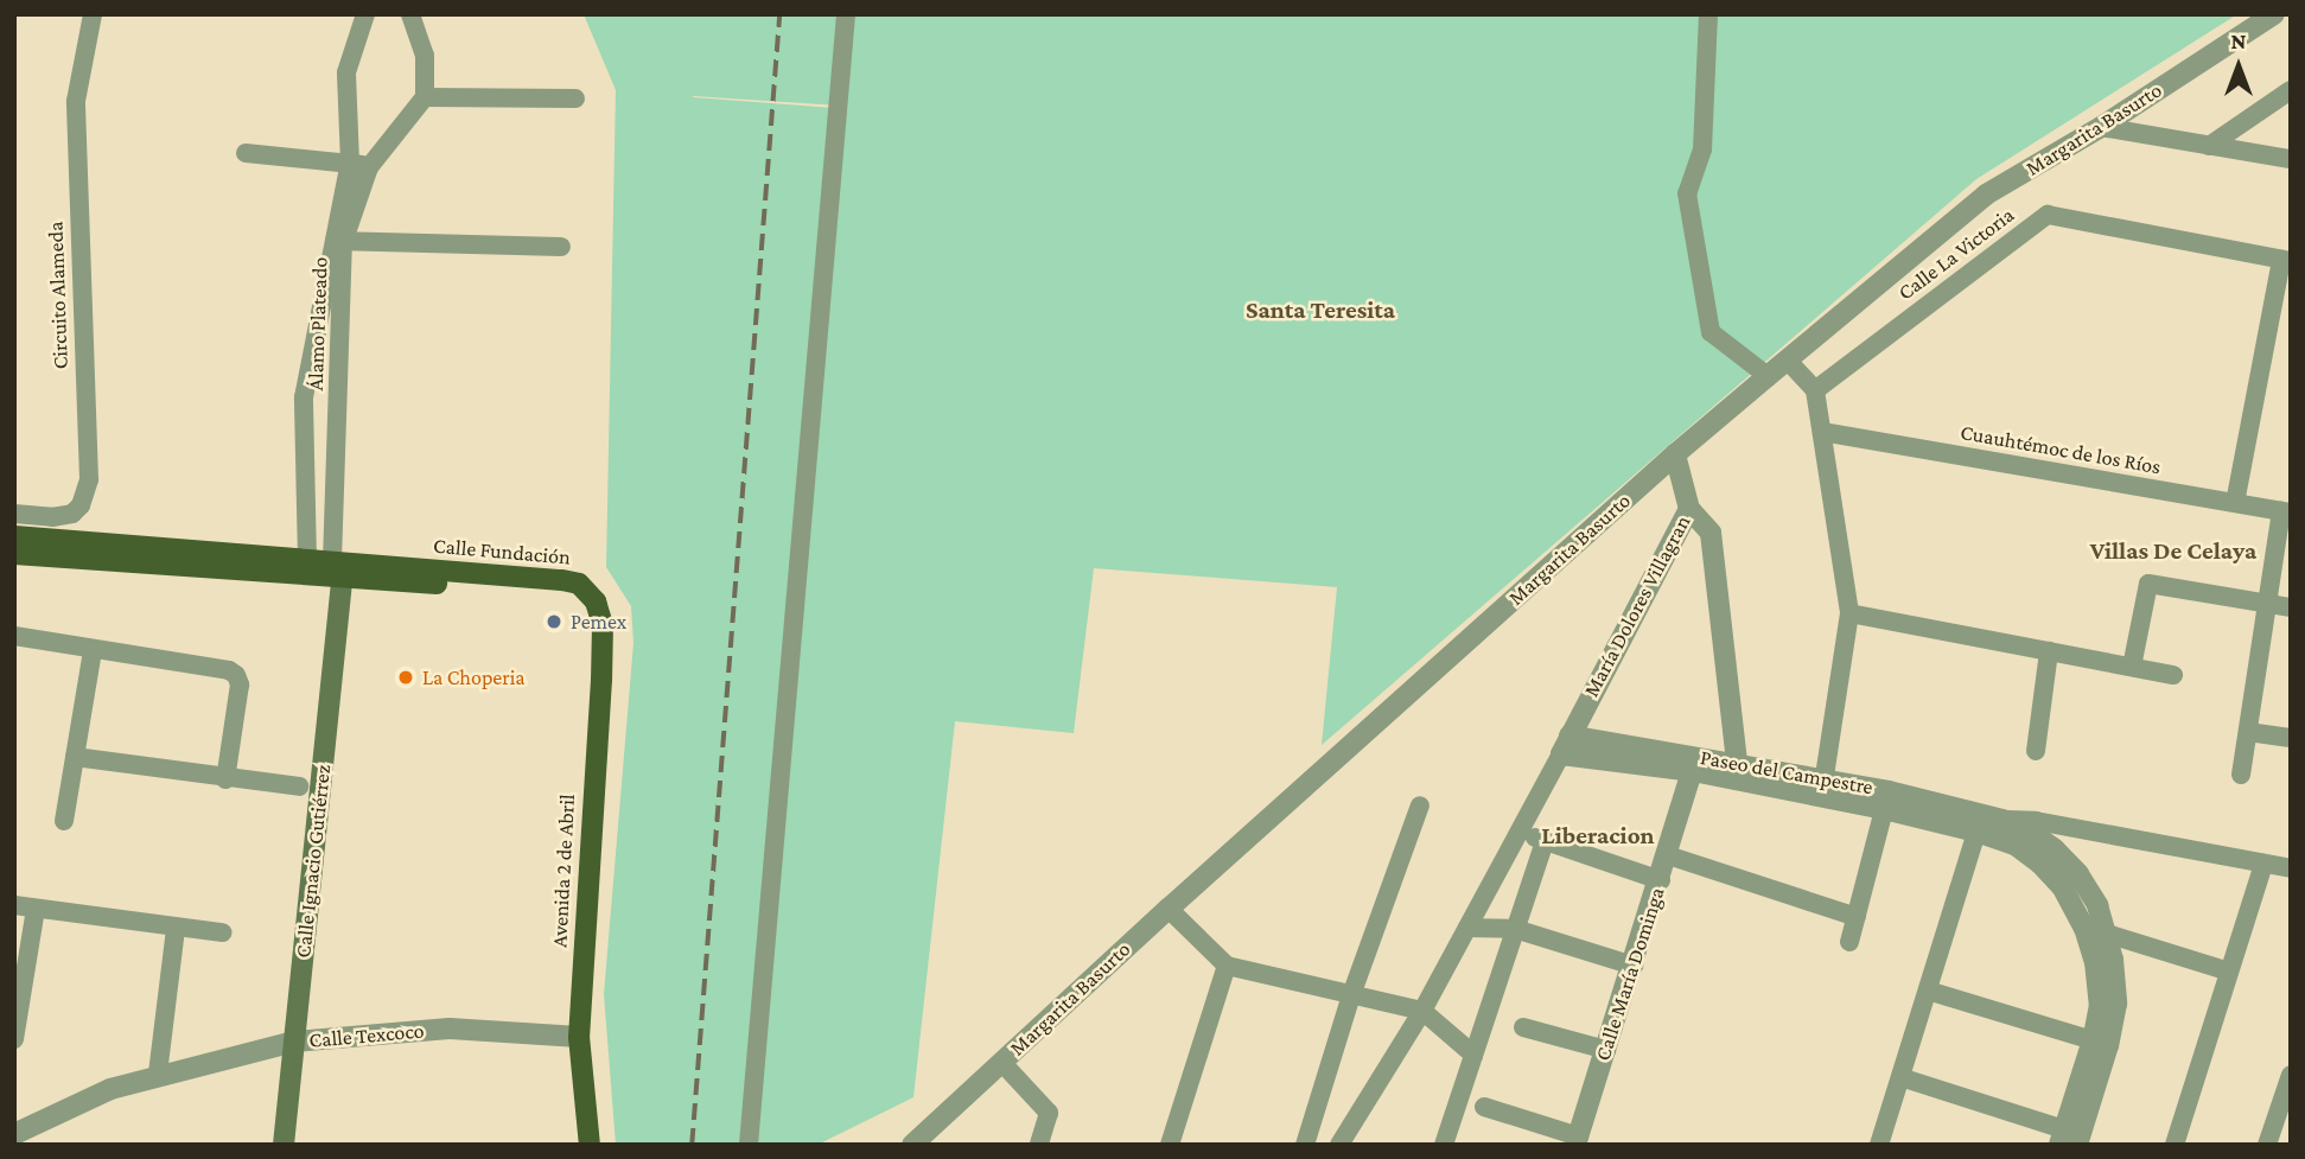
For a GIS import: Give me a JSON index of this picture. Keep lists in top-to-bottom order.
{
  "streets": {
    "main road": ["Calle Fundación", "Calle Ignacio Gutiérrez", "Avenida 2 de Abril"],
    "street": [
      "Margarita Basurto",
      "Calle La Victoria",
      "Circuito Alameda",
      "Álamo Plateado",
      "Cuauhtémoc de los Ríos",
      "María Dolores Villagran",
      "Paseo del Campestre",
      "Calle María Dominga",
      "Calle Texcoco"
    ]
  },
  "crossings": [
    ["Margarita Basurto", "María Dolores Villagran"],
    ["Álamo Plateado", "Calle Fundación"],
    ["Álamo Plateado", "Calle Ignacio Gutiérrez"],
    ["Calle Fundación", "Calle Ignacio Gutiérrez"],
    ["Calle Fundación", "Avenida 2 de Abril"],
    ["María Dolores Villagran", "Paseo del Campestre"],
    ["Paseo del Campestre", "Calle María Dominga"],
    ["Calle Ignacio Gutiérrez", "Calle Texcoco"],
    ["Avenida 2 de Abril", "Calle Texcoco"]
  ],
  "districts": ["Santa Teresita", "Villas De Celaya", "Liberacion"],
  "places": ["Pemex", "La Choperia"],
  "north": "top"
}
